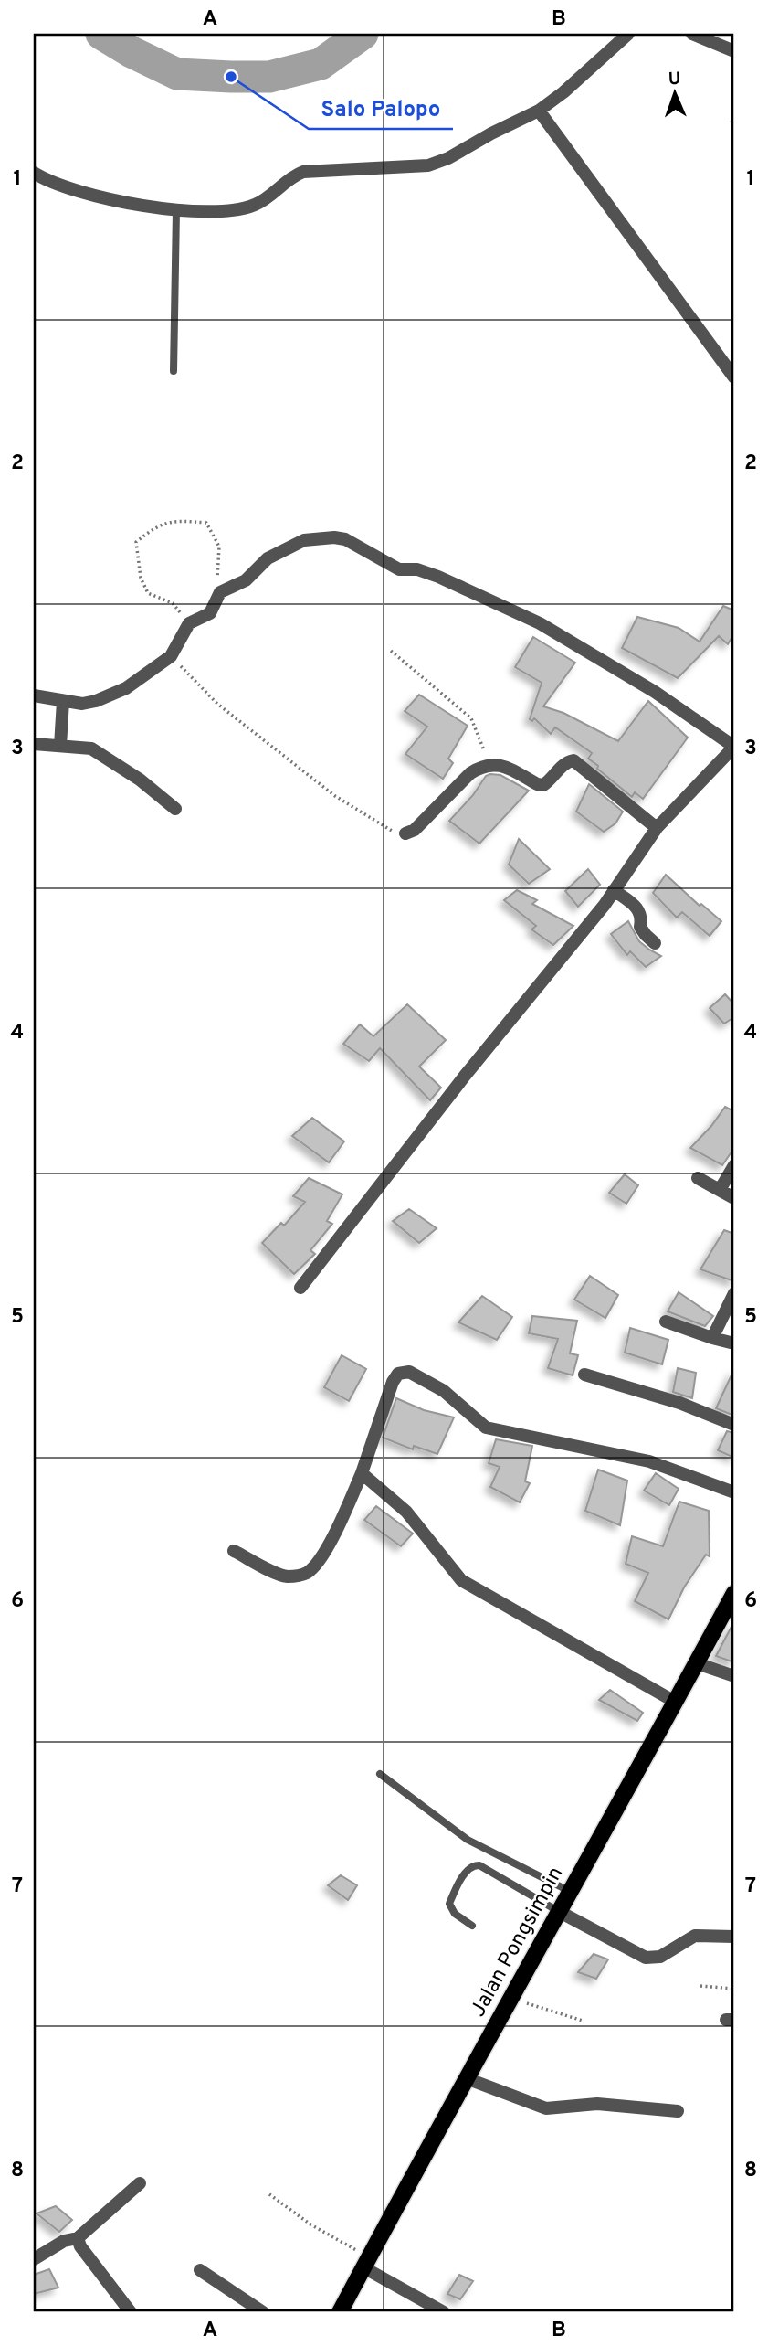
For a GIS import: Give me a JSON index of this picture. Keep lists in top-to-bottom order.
{
  "streets": {
    "main road": ["Jalan Pongsimpin"]
  },
  "places": ["Salo Palopo"],
  "north": "top",
  "grid": {
    "columns": ["A", "B"],
    "rows": [
      "1",
      "2",
      "3",
      "4",
      "5",
      "6",
      "7",
      "8"
    ]
  }
}
